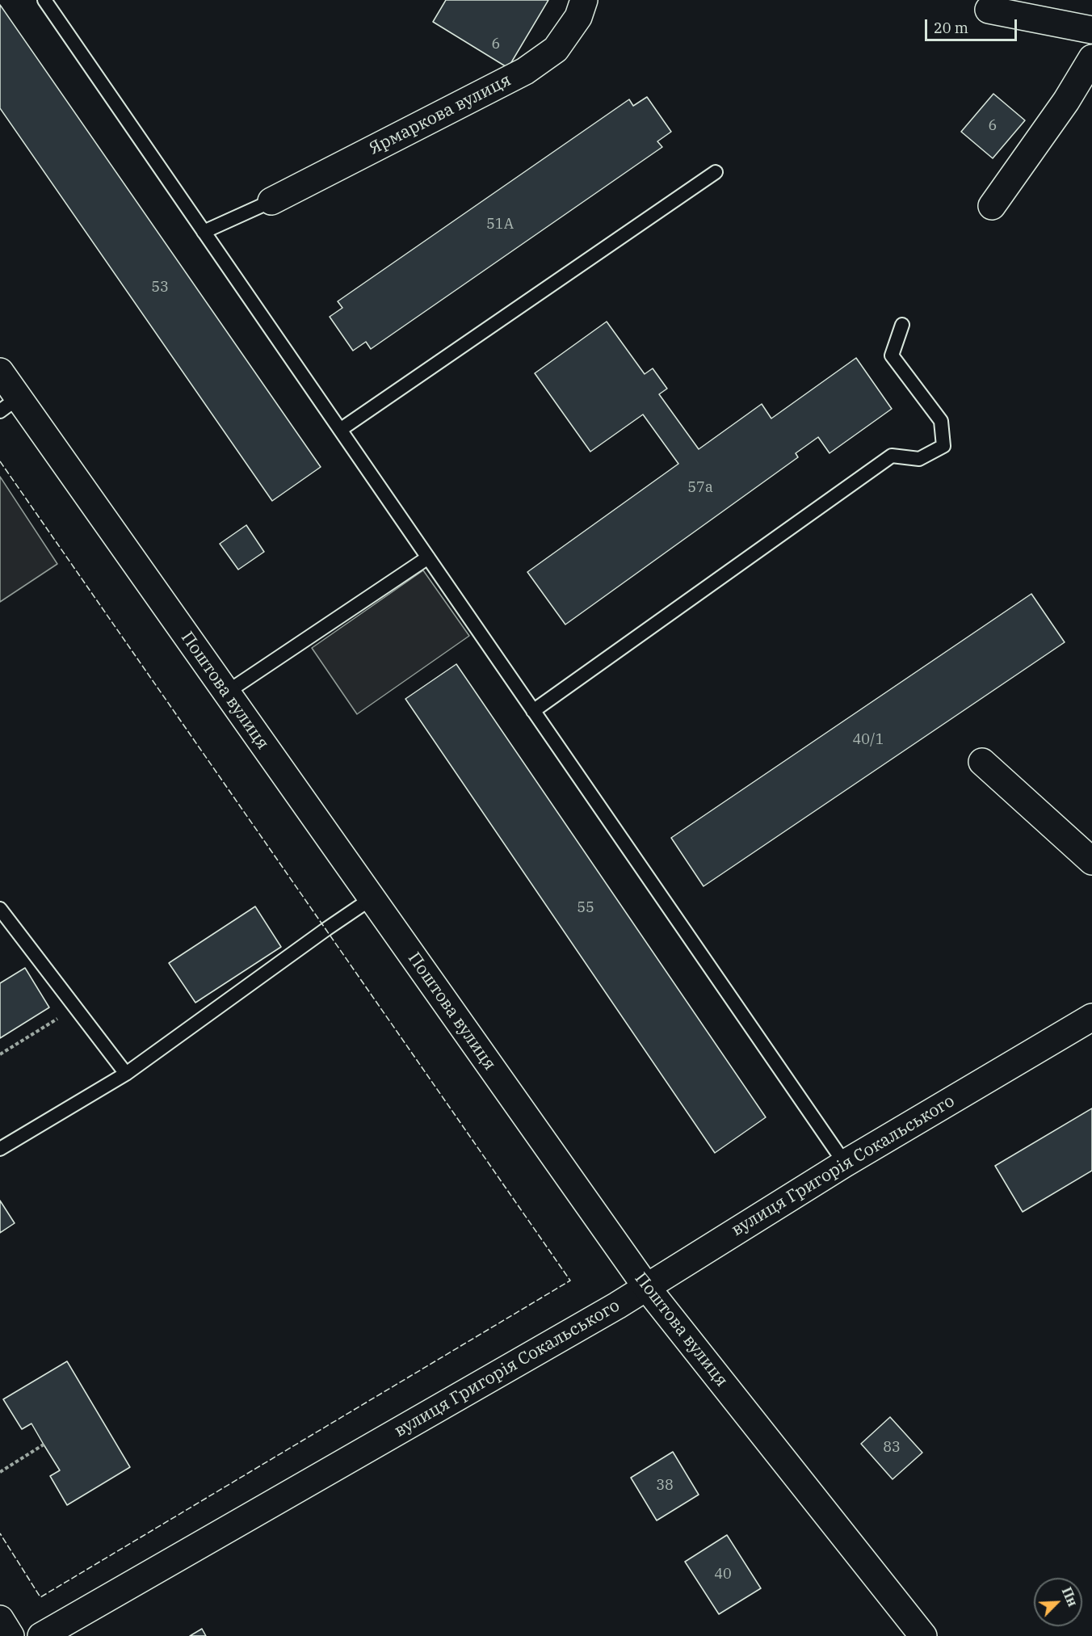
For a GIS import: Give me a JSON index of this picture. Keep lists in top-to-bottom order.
{
  "streets": {
    "street": ["Ярмаркова вулиця", "Поштова вулиця", "вулиця Григорія Сокальського"]
  },
  "crossings": [
    ["Поштова вулиця", "вулиця Григорія Сокальського"]
  ],
  "house_numbers": [
    "6",
    "6",
    "51А",
    "53",
    "57а",
    "40/1",
    "55",
    "83",
    "38",
    "40"
  ],
  "scale_bar": "20 m",
  "north": "top right"
}
